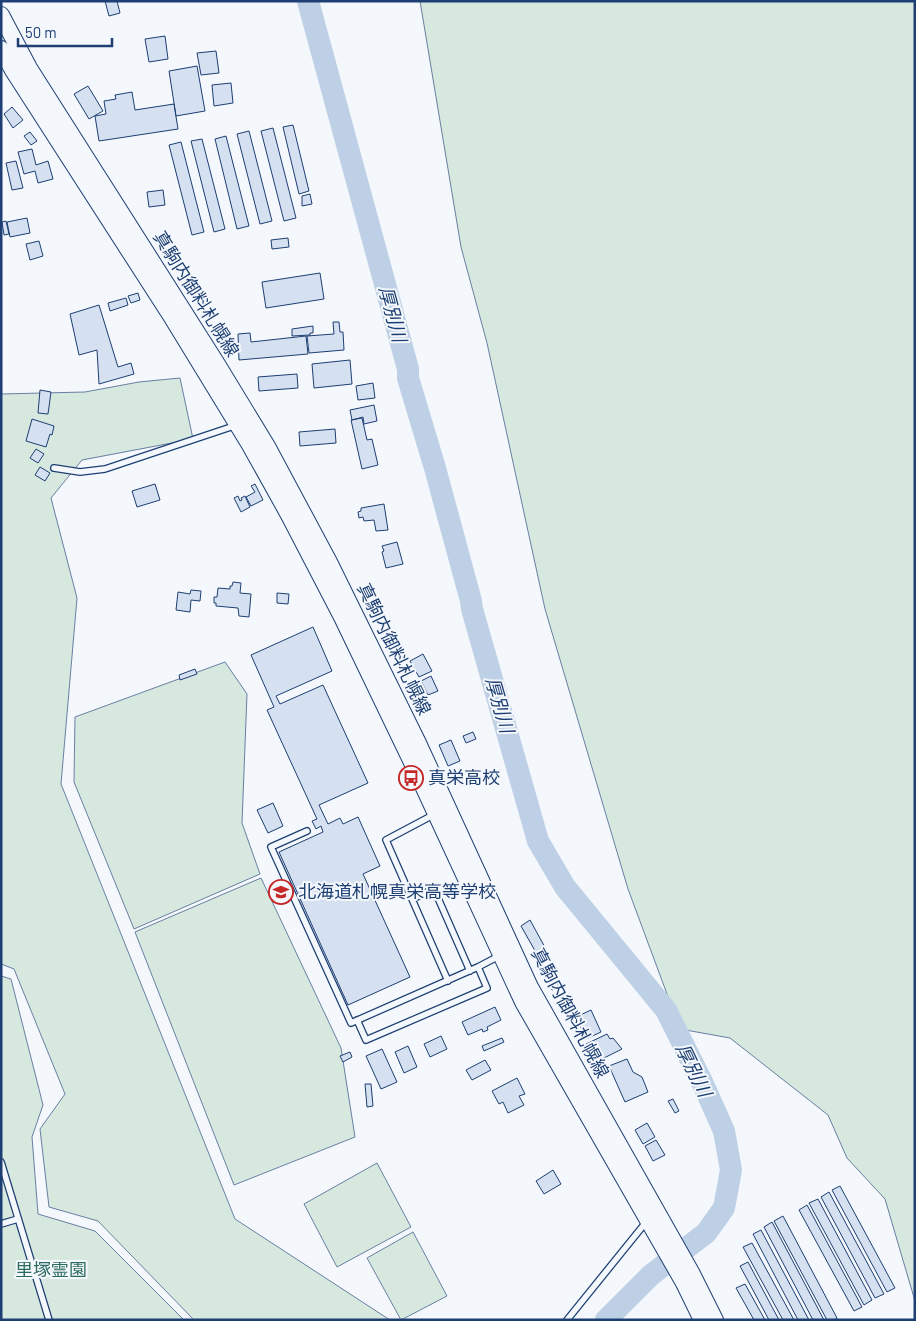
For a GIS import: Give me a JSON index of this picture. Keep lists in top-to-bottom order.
{
  "streets": {
    "main road": ["真駒内御料札幌線"]
  },
  "water": ["厚別川"],
  "parks": ["里塚霊園"],
  "places": {
    "bus stop": ["真栄高校"],
    "school or university": ["北海道札幌真栄高等学校"]
  },
  "scale_bar": "50 m"
}
